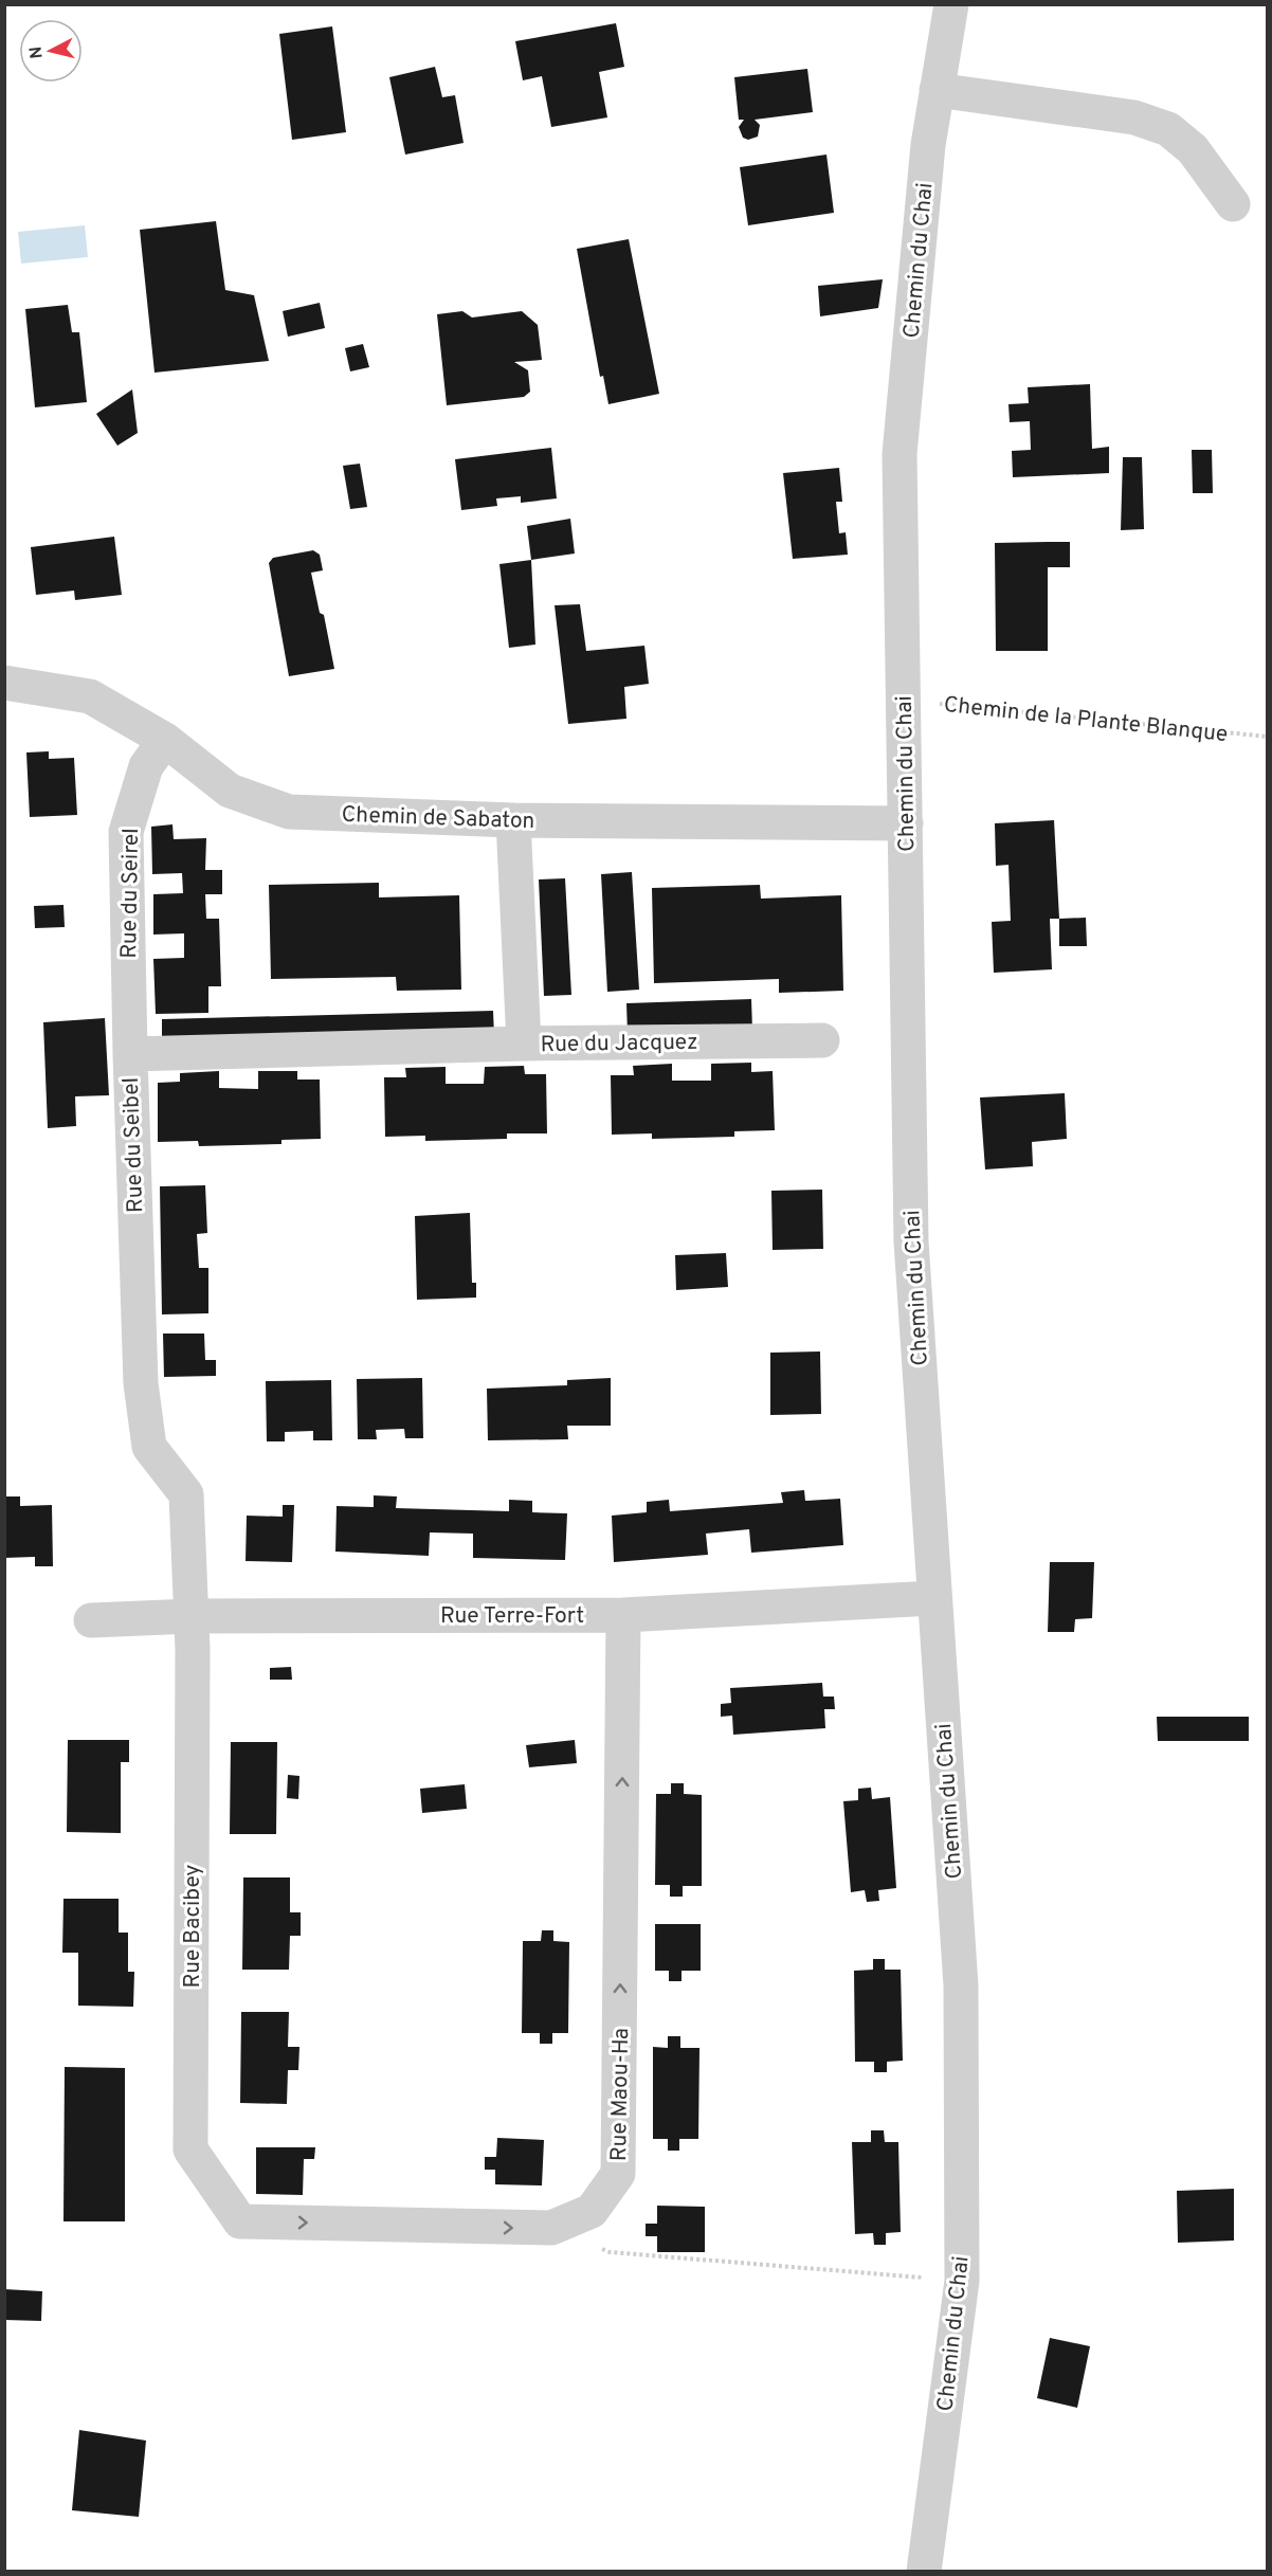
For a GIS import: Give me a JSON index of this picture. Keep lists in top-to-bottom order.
{
  "streets": {
    "street": [
      "Chemin du Chai",
      "Chemin de Sabaton",
      "Rue du Seirel",
      "Rue du Jacquez",
      "Rue du Seibel",
      "Rue Terre-Fort",
      "Rue Bacibey",
      "Rue Maou-Ha"
    ],
    "path": ["Chemin de la Plante Blanque"]
  },
  "crossings": [
    ["Chemin du Chai", "Chemin de la Plante Blanque"],
    ["Chemin du Chai", "Chemin de Sabaton"],
    ["Chemin du Chai", "Rue Terre-Fort"],
    ["Chemin de Sabaton", "Rue du Seirel"],
    ["Chemin de Sabaton", "Rue du Jacquez"],
    ["Rue du Seirel", "Rue du Seibel"],
    ["Rue du Jacquez", "Rue du Seibel"],
    ["Rue du Seibel", "Rue Terre-Fort"],
    ["Rue du Seibel", "Rue Bacibey"],
    ["Rue Terre-Fort", "Rue Bacibey"],
    ["Rue Terre-Fort", "Rue Maou-Ha"],
    ["Rue Bacibey", "Rue Maou-Ha"]
  ],
  "north": "left"
}
